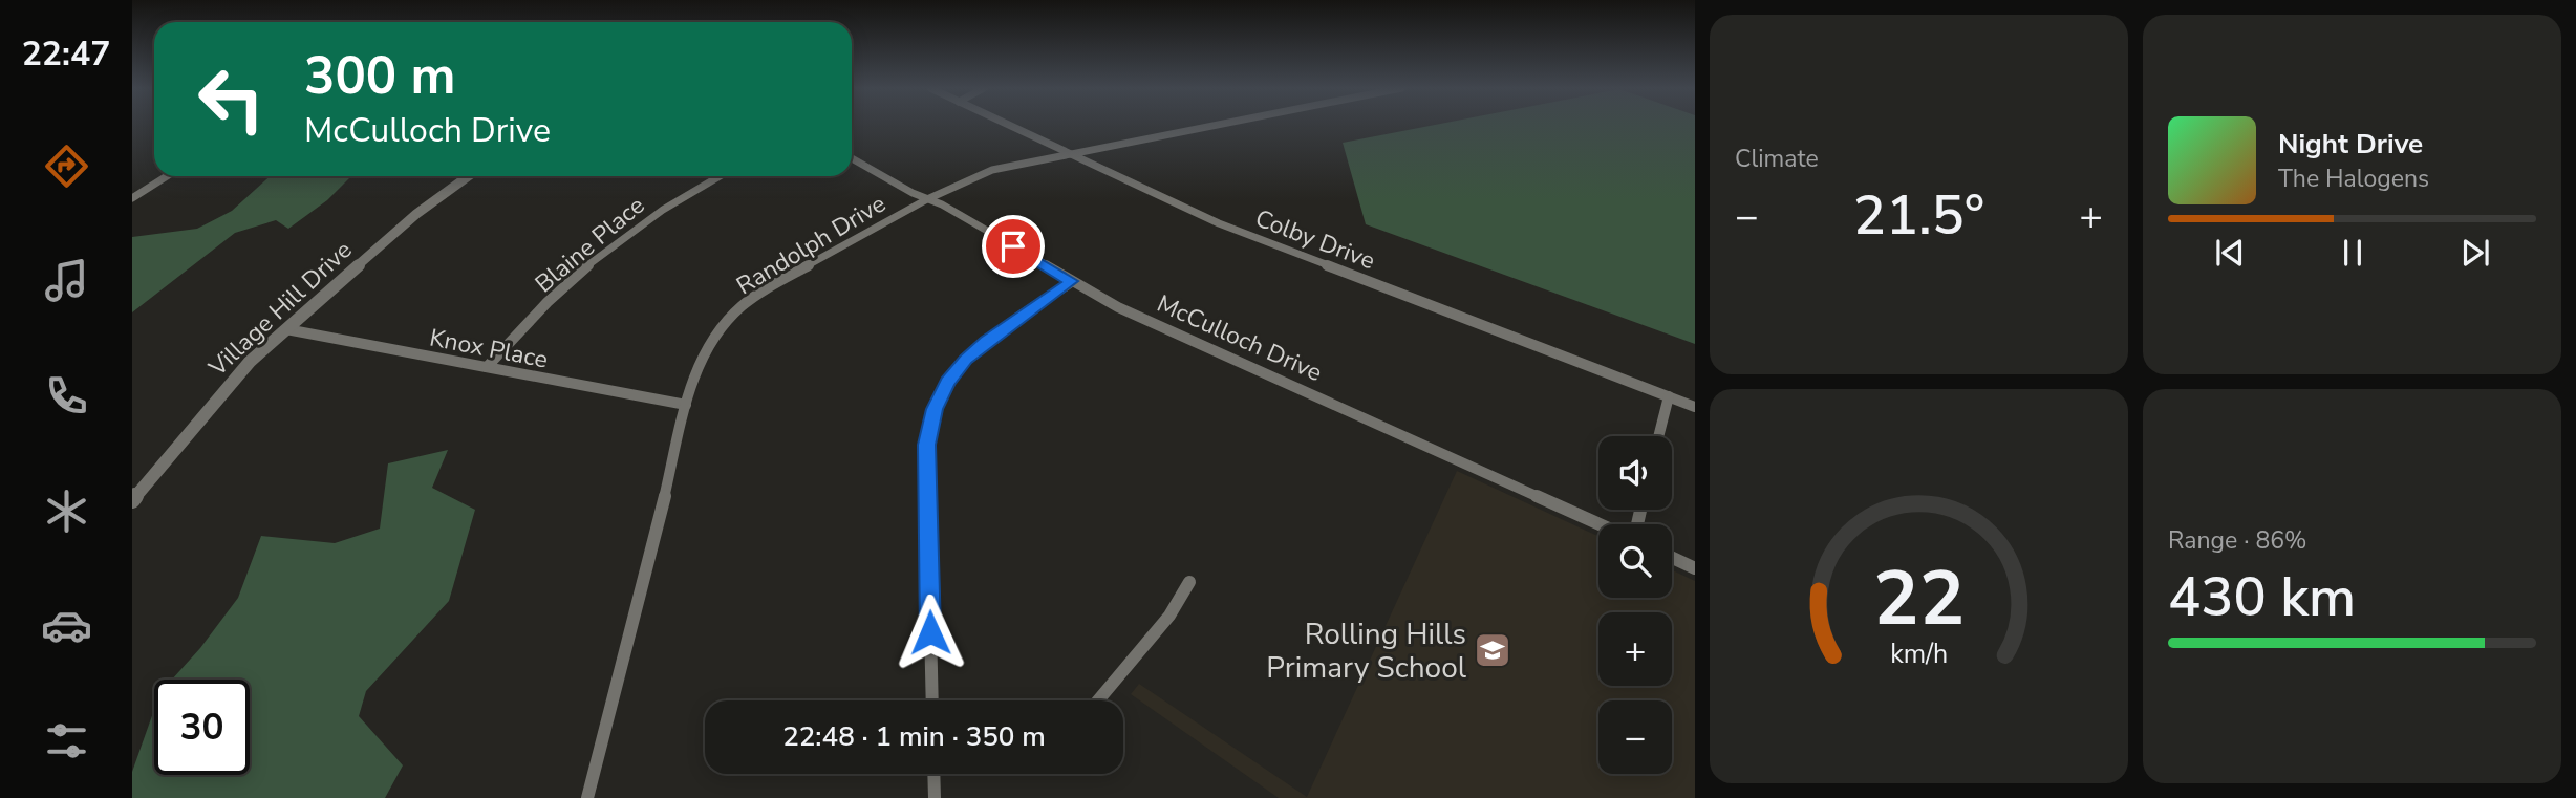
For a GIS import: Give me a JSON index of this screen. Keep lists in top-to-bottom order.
{
  "streets": {
    "street": [
      "Colby Drive",
      "Blaine Place",
      "Randolph Drive",
      "Village Hill Drive",
      "McCulloch Drive",
      "Knox Place"
    ]
  },
  "crossings": [
    ["Colby Drive", "Randolph Drive"],
    ["Blaine Place", "Knox Place"],
    ["Randolph Drive", "McCulloch Drive"],
    ["Randolph Drive", "Knox Place"],
    ["Village Hill Drive", "Knox Place"]
  ],
  "places": {
    "school or university": ["Rolling Hills Primary School"]
  },
  "page": {
    "tabs": "22:47",
    "tile": [
      "Climate",
      ["Range · 86%", "430 km"]
    ],
    "turn": ["300 m", "McCulloch Drive"],
    "song": ["Night Drive", "The Halogens"],
    "heat": ["−", "21.5°", "+"],
    "map_buttons": ["+", "−"],
    "limit": "30",
    "trip": "22:48 · 1 min · 350 m",
    "gauge": ["22", "km/h"]
  }
}
